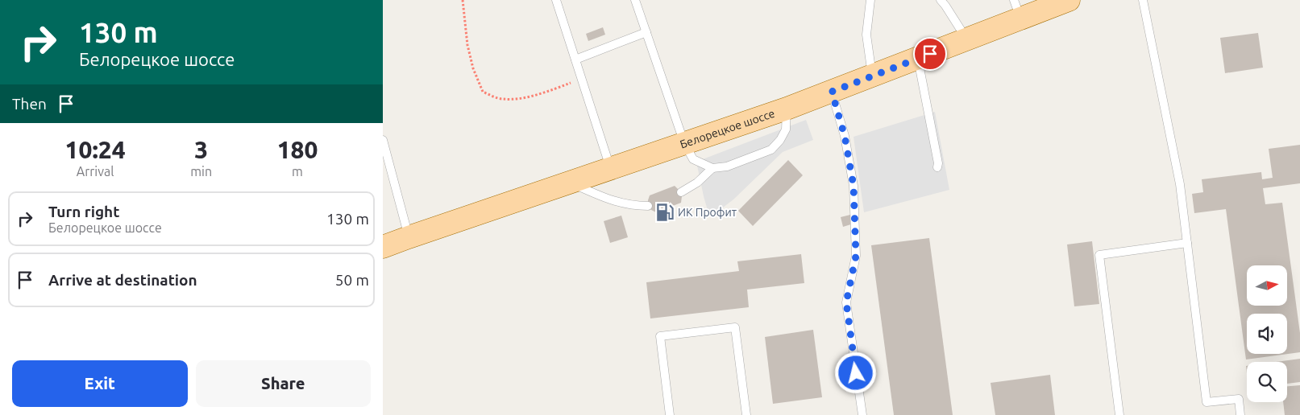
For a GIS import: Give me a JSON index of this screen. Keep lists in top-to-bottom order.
{
  "streets": {
    "main road": ["Белорецкое шоссе"]
  },
  "places": {
    "fuel station": ["ИК Профит"]
  },
  "north": "right",
  "page": {
    "turn": ["130 m", "Белорецкое шоссе"],
    "then": "Then",
    "eta": [
      "10:24",
      "Arrival",
      "3",
      "min",
      "180",
      "m"
    ],
    "list": [
      {
        "name": "Turn right",
        "note": "Белорецкое шоссе",
        "value": "130 m"
      },
      {
        "name": "Arrive at destination",
        "value": "50 m"
      }
    ],
    "buttons": ["Exit", "Share"]
  }
}
